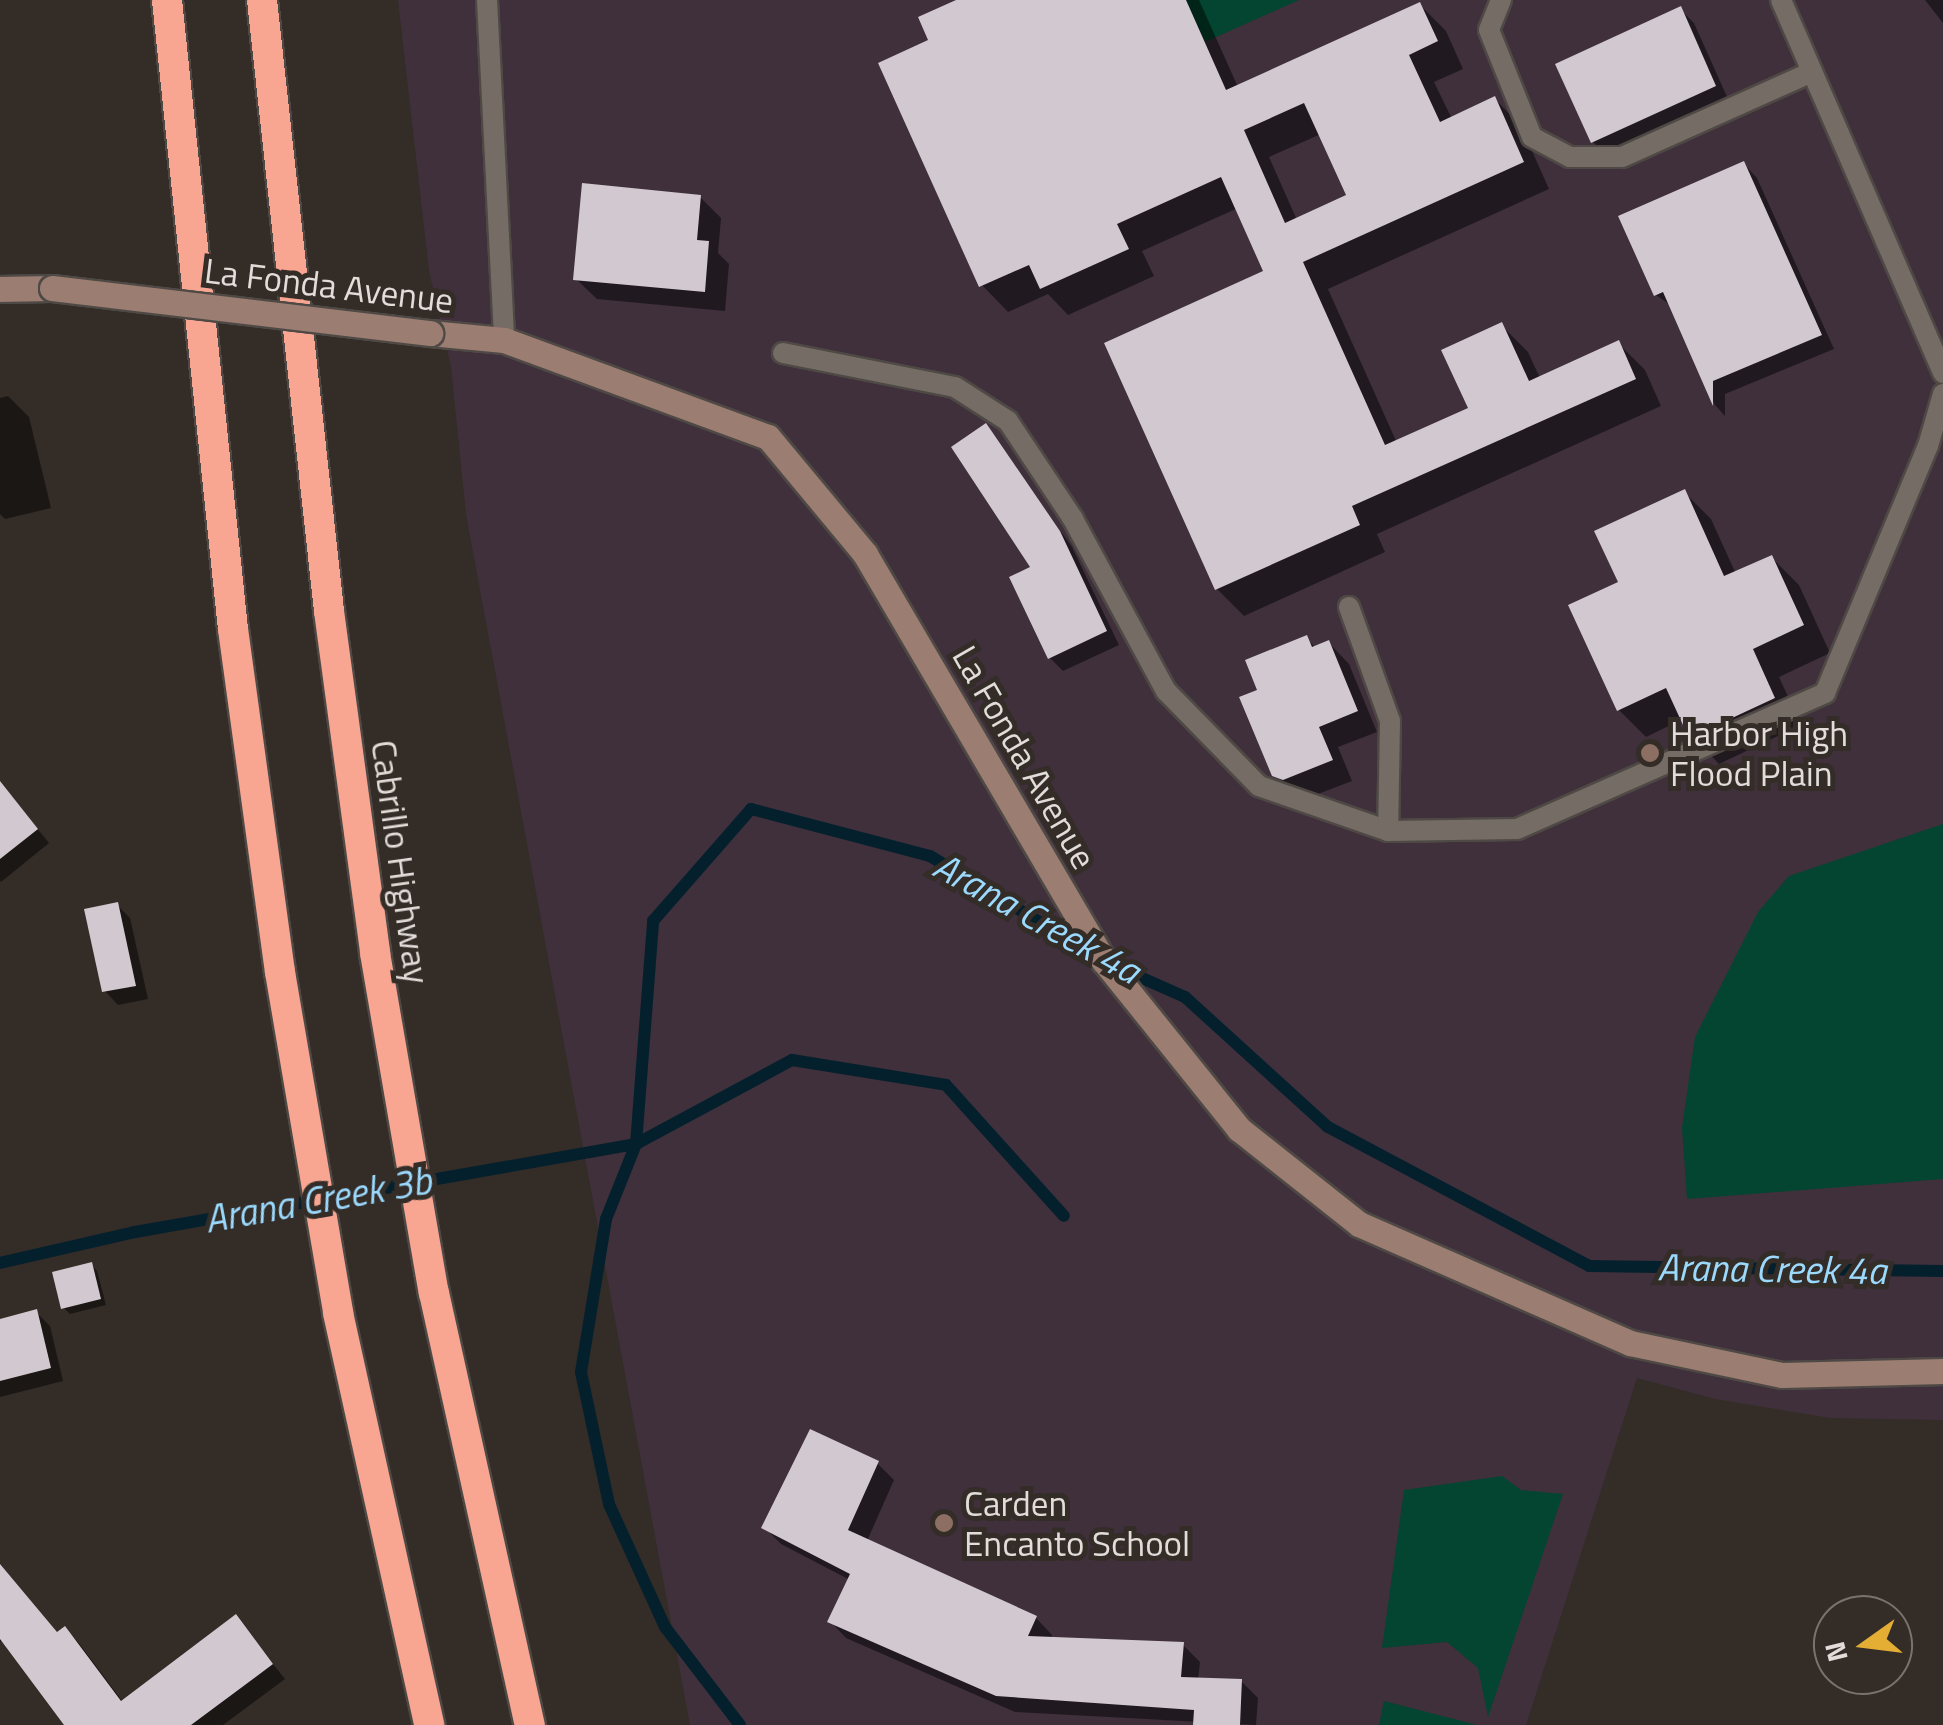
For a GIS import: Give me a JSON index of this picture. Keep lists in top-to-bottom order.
{
  "streets": {
    "highway": ["Cabrillo Highway"],
    "street": ["La Fonda Avenue"]
  },
  "water": ["Arana Creek 4a", "Arana Creek 3b"],
  "places": ["Harbor High Flood Plain", "Carden Encanto School"],
  "north": "left"
}
